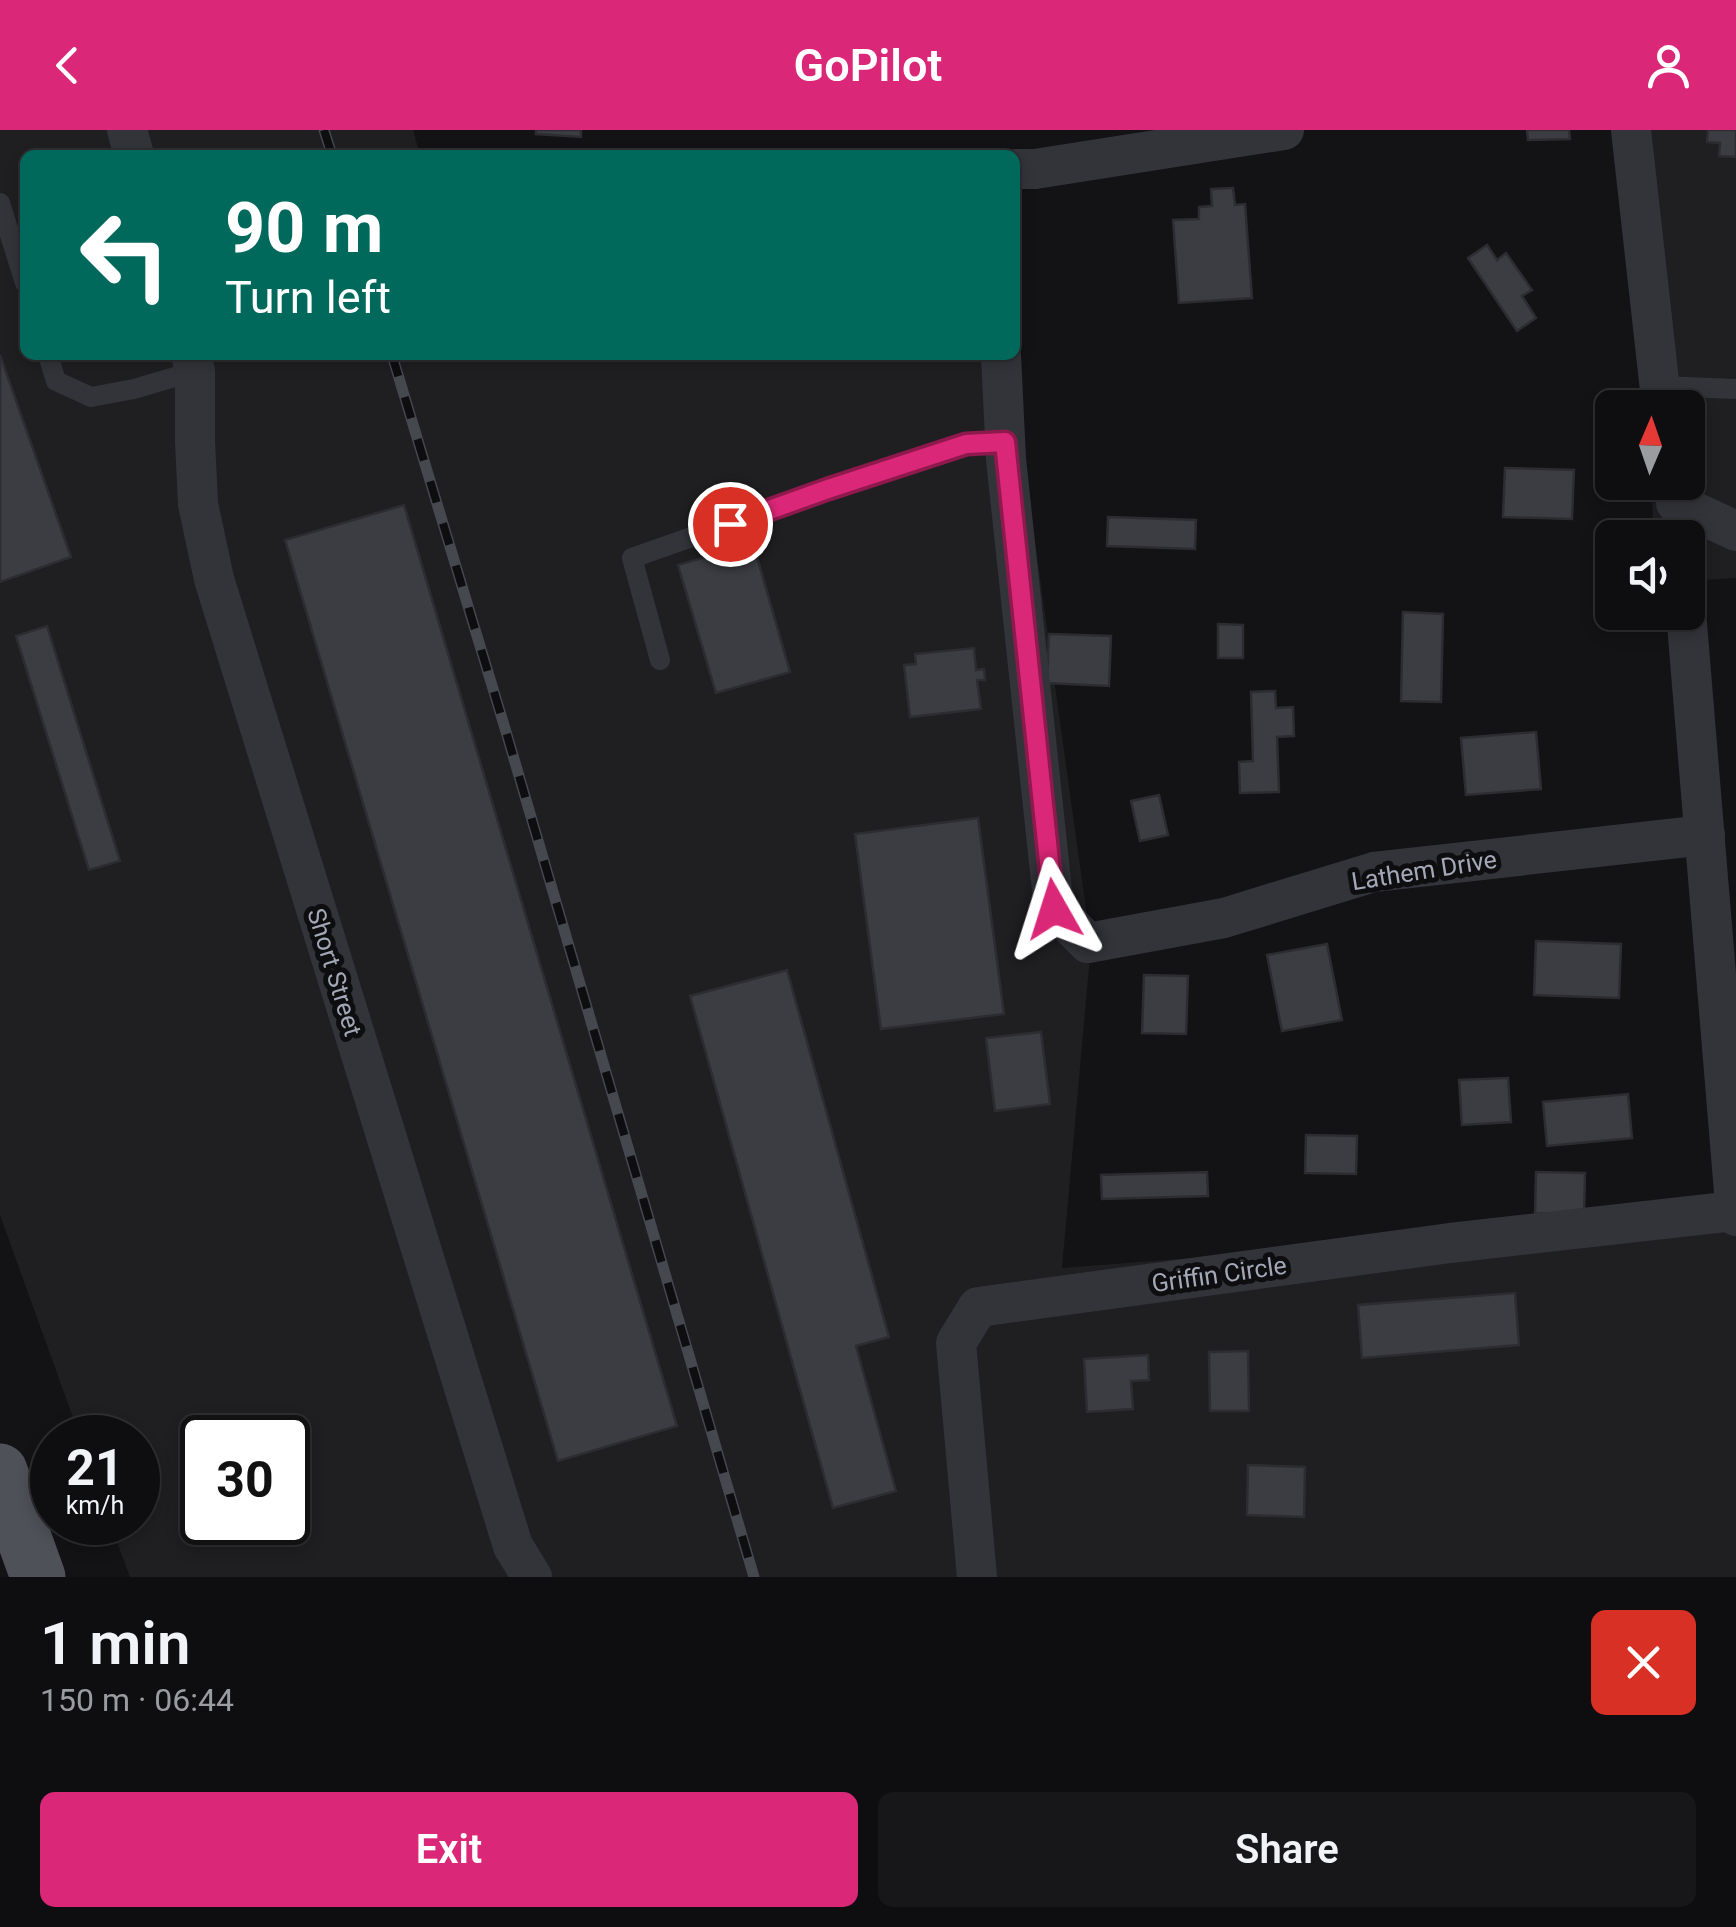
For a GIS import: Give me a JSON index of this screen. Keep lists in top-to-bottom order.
{
  "streets": {
    "street": ["Lathem Drive", "Short Street", "Griffin Circle"]
  },
  "north": "top",
  "page": {
    "header": "GoPilot",
    "turn": ["90 m", "Turn left"],
    "speed": "21 km/h",
    "limit": "30",
    "heading": ["1 min", "150 m · 06:44"],
    "buttons": ["Exit", "Share"]
  }
}
